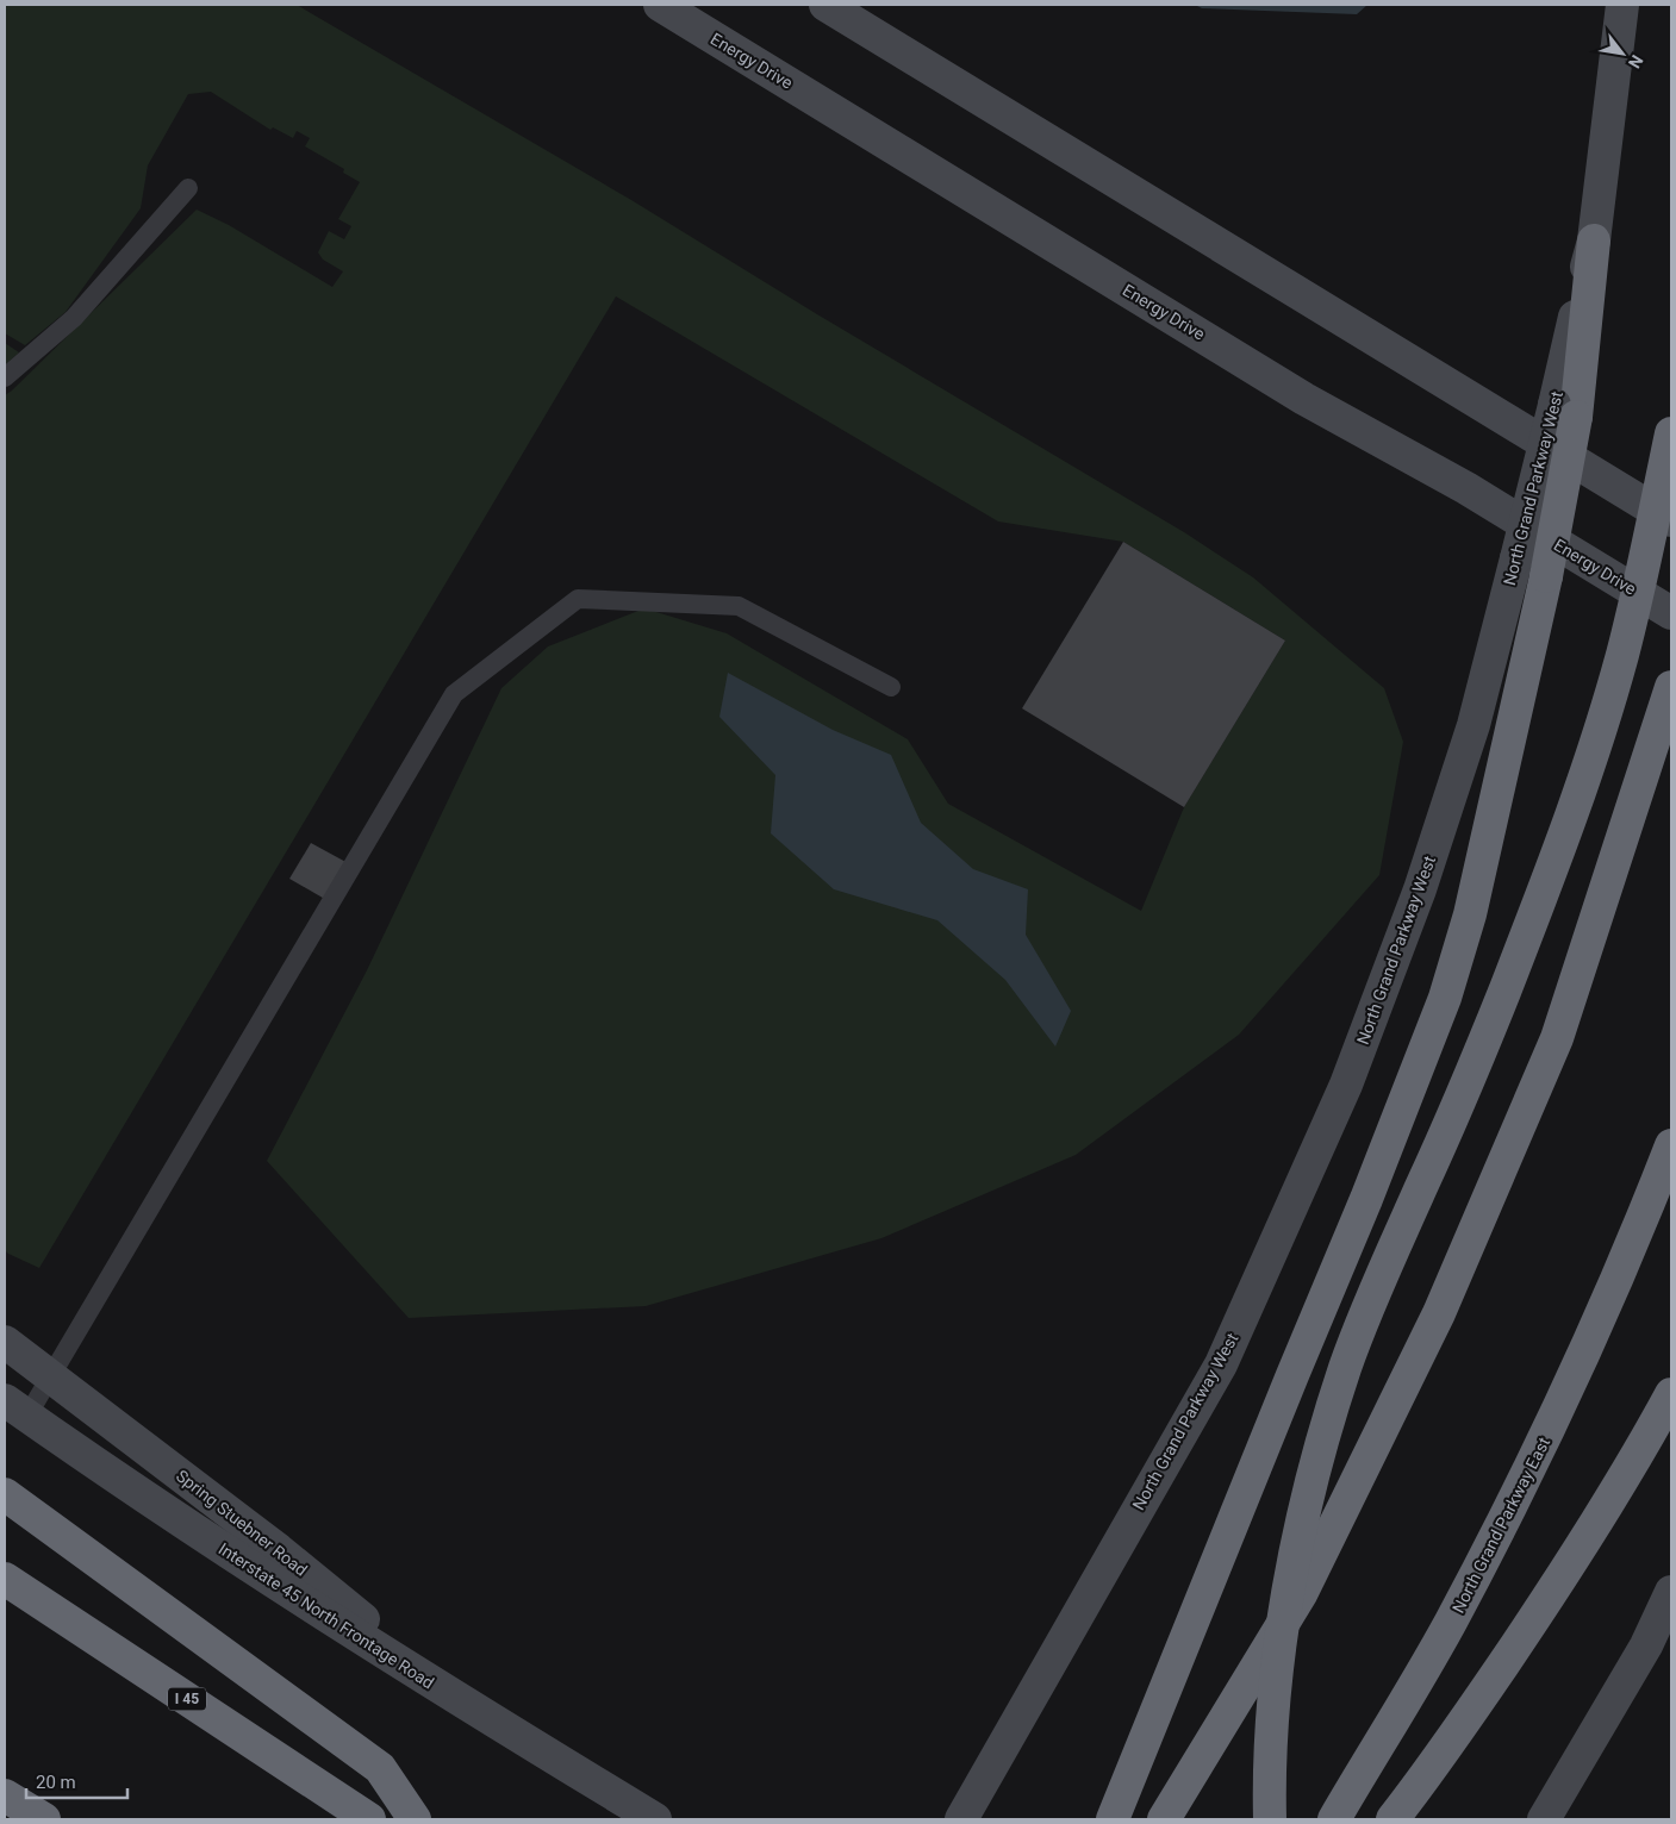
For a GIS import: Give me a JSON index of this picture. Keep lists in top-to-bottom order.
{
  "streets": {
    "highway": ["North Grand Parkway East", "I 45"],
    "main road": [
      "Energy Drive",
      "North Grand Parkway West",
      "Spring Stuebner Road",
      "Interstate 45 North Frontage Road"
    ]
  },
  "crossings": [
    ["Spring Stuebner Road", "Interstate 45 North Frontage Road"]
  ],
  "scale_bar": "20 m",
  "north": "bottom right"
}
